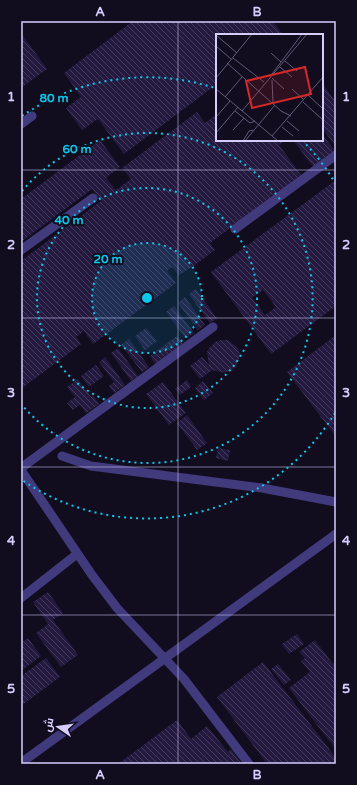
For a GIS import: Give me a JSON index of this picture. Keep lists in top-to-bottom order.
{
  "north": "left",
  "grid": {
    "columns": ["A", "B"],
    "rows": [
      "1",
      "2",
      "3",
      "4",
      "5"
    ]
  },
  "rings": [
    "80 m",
    "60 m",
    "40 m",
    "20 m"
  ]
}
